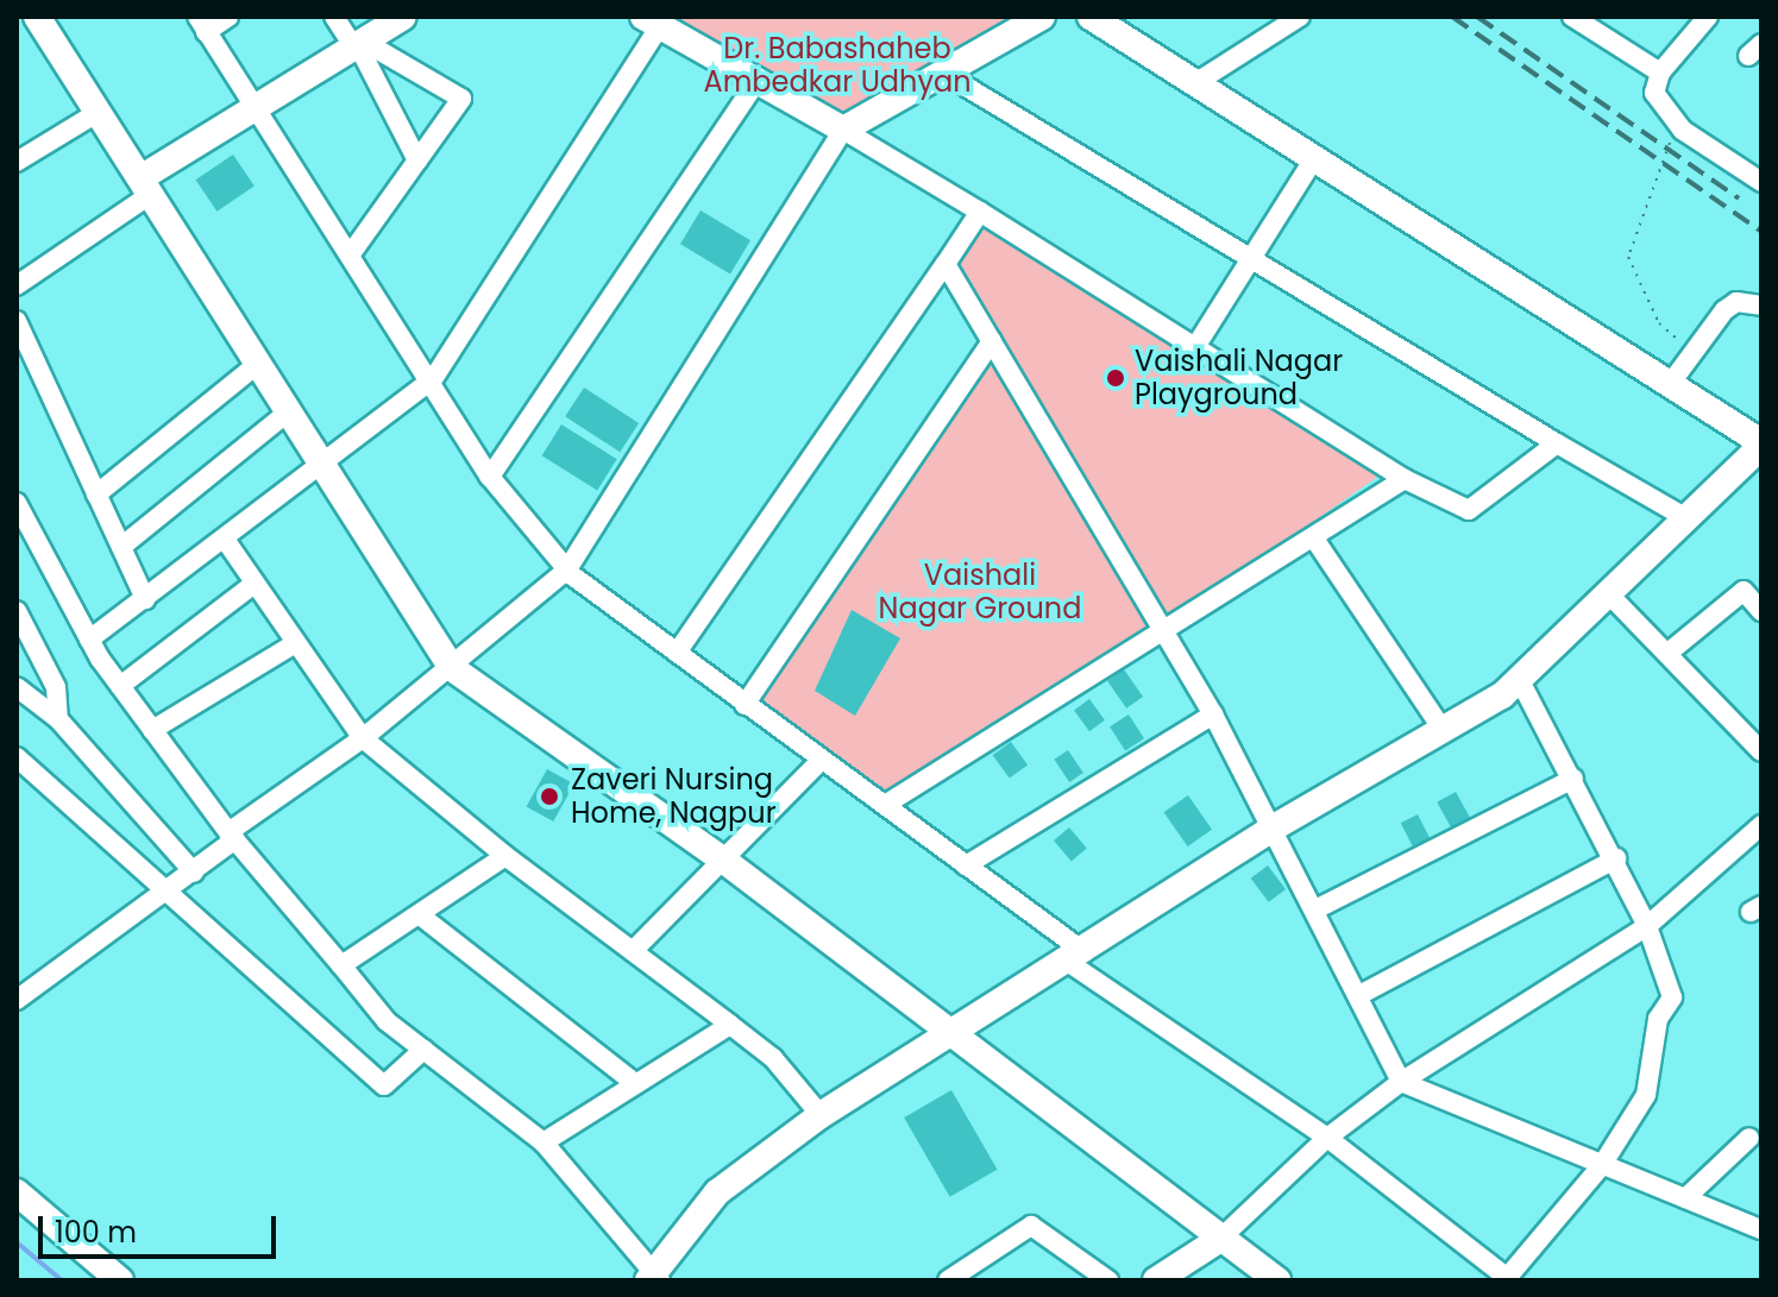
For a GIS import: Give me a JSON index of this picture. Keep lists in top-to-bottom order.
{
  "parks": ["Dr. Babashaheb Ambedkar Udhyan", "Vaishali Nagar Ground"],
  "places": ["Vaishali Nagar Playground", "Zaveri Nursing Home, Nagpur"],
  "scale_bar": "100 m"
}
